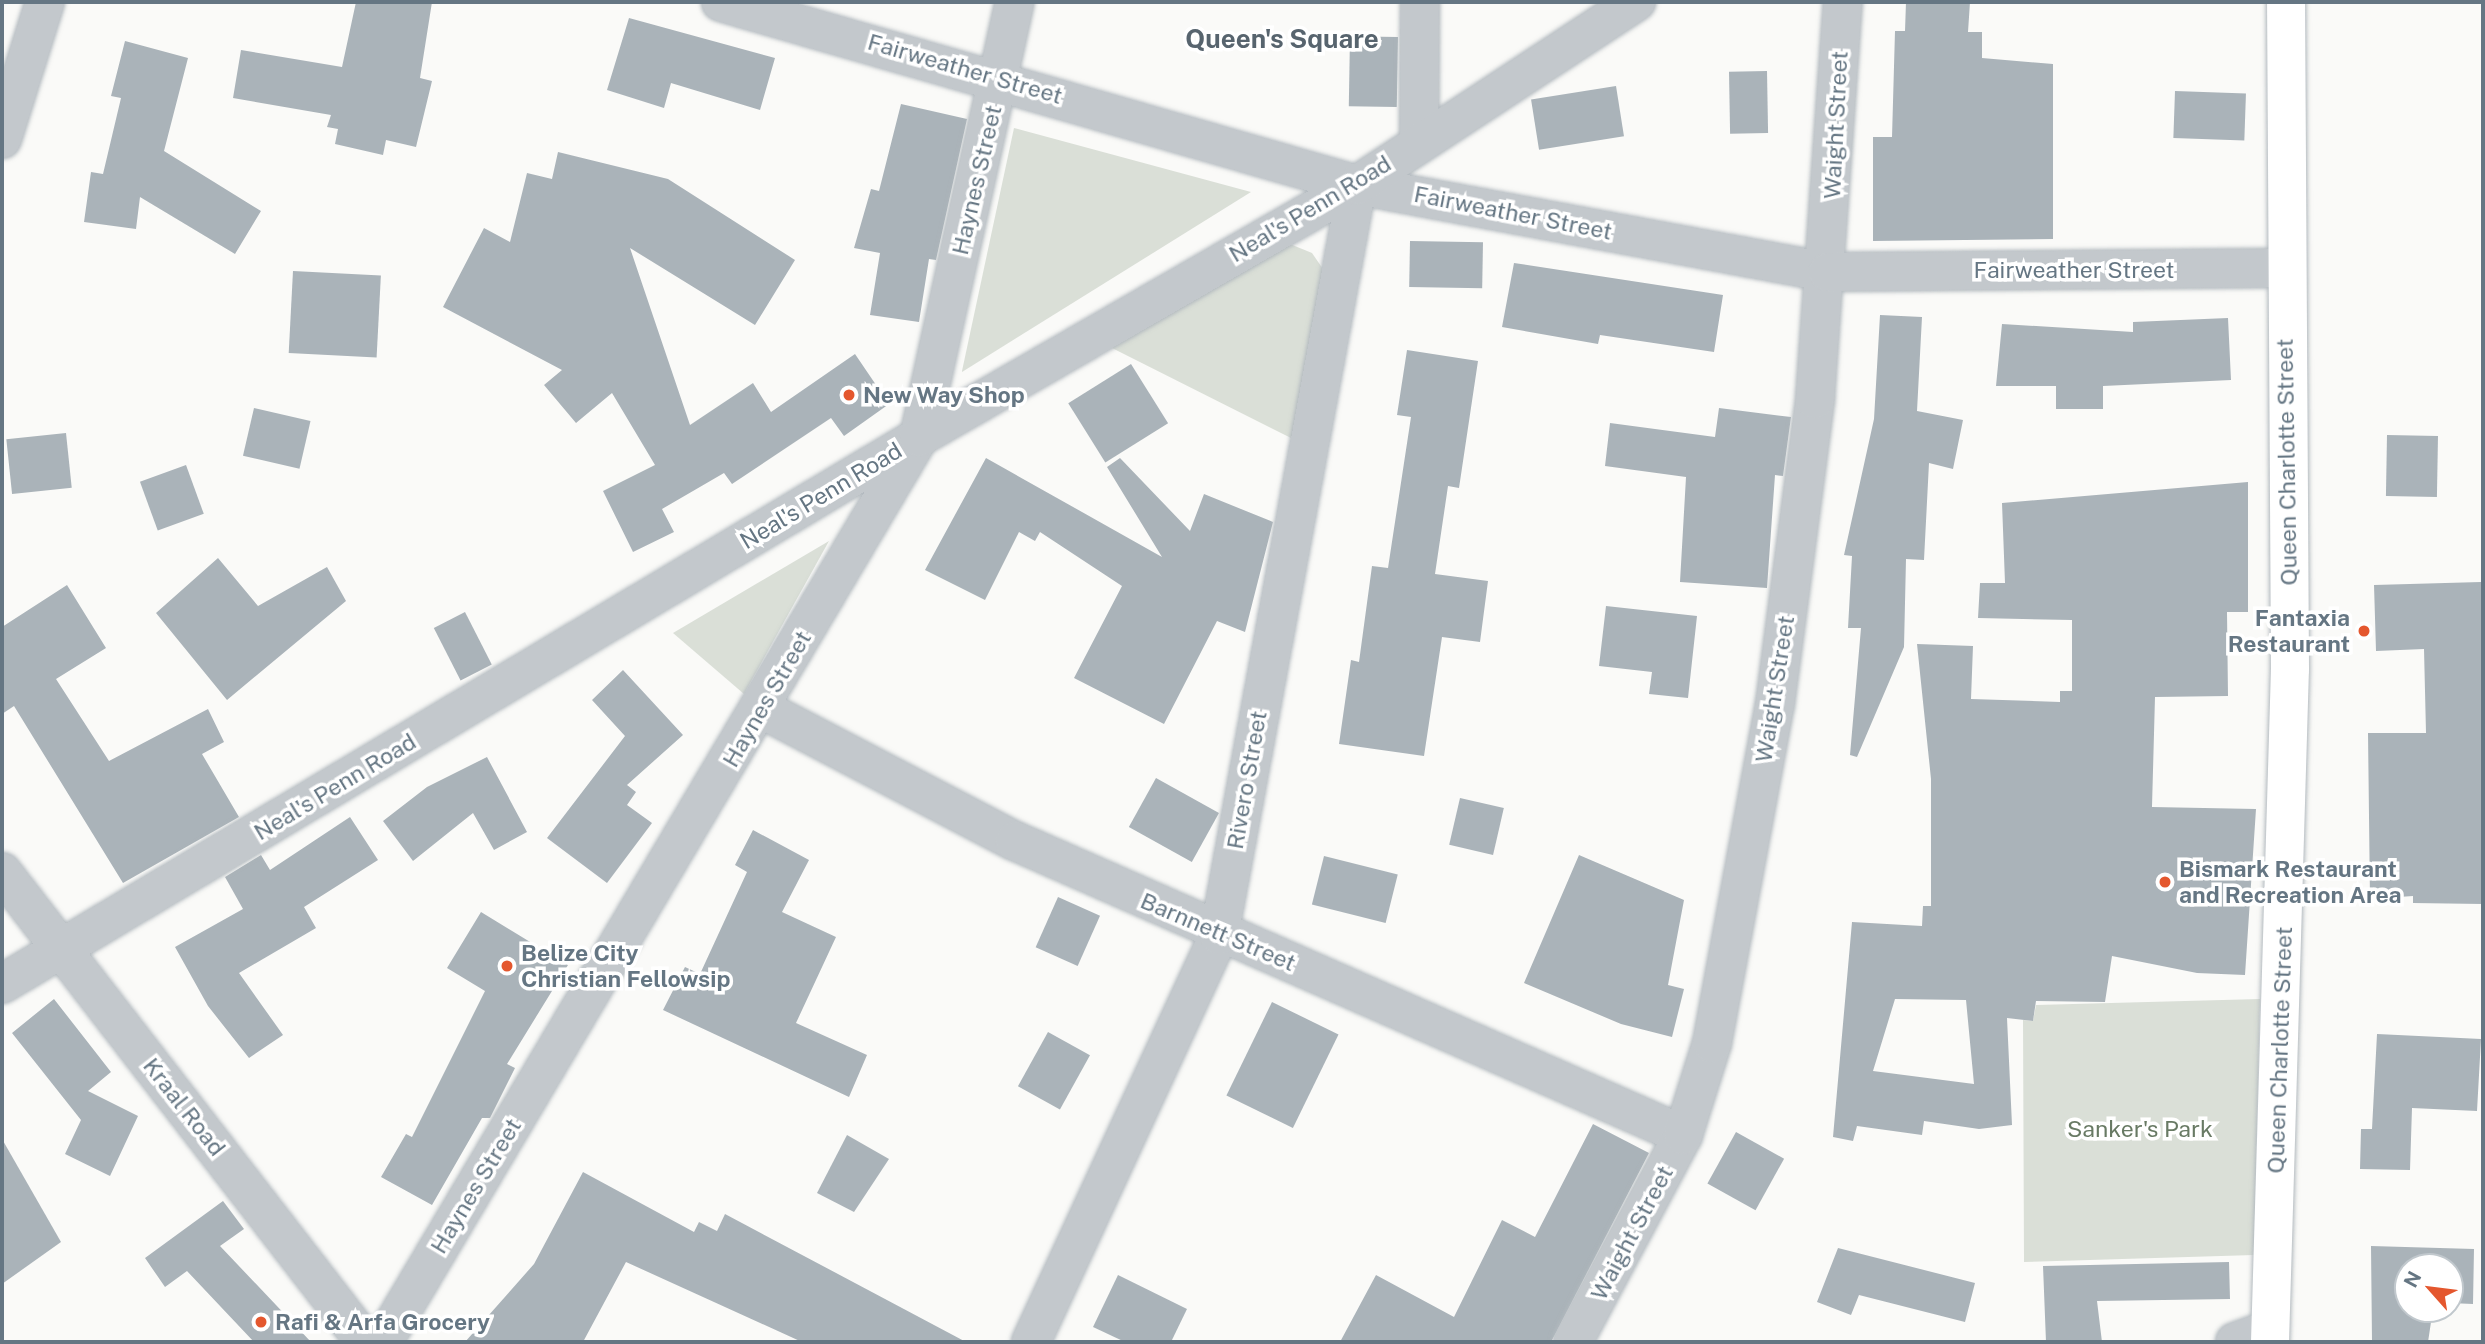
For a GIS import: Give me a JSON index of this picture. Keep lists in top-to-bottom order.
{
  "streets": {
    "main road": ["Queen Charlotte Street"],
    "street": [
      "Fairweather Street",
      "Waight Street",
      "Haynes Street",
      "Neal's Penn Road",
      "Rivero Street",
      "Barnnett Street",
      "Kraal Road"
    ]
  },
  "crossings": [
    ["Fairweather Street", "Waight Street"],
    ["Fairweather Street", "Haynes Street"],
    ["Fairweather Street", "Neal's Penn Road"],
    ["Fairweather Street", "Queen Charlotte Street"],
    ["Fairweather Street", "Rivero Street"],
    ["Waight Street", "Barnnett Street"],
    ["Haynes Street", "Neal's Penn Road"],
    ["Haynes Street", "Barnnett Street"],
    ["Neal's Penn Road", "Rivero Street"],
    ["Neal's Penn Road", "Kraal Road"],
    ["Rivero Street", "Barnnett Street"]
  ],
  "districts": ["Queen's Square"],
  "parks": ["Sanker's Park"],
  "places": [
    "New Way Shop",
    "Fantaxia Restaurant",
    "Bismark Restaurant and Recreation Area",
    "Belize City Christian Fellowsip",
    "Rafi & Arfa Grocery"
  ],
  "north": "top left"
}
